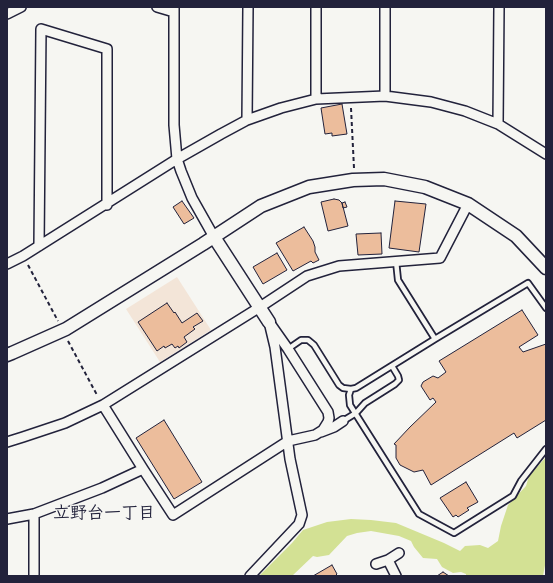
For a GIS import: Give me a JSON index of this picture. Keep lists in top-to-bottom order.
{
  "districts": ["立野台一丁目"]
}
